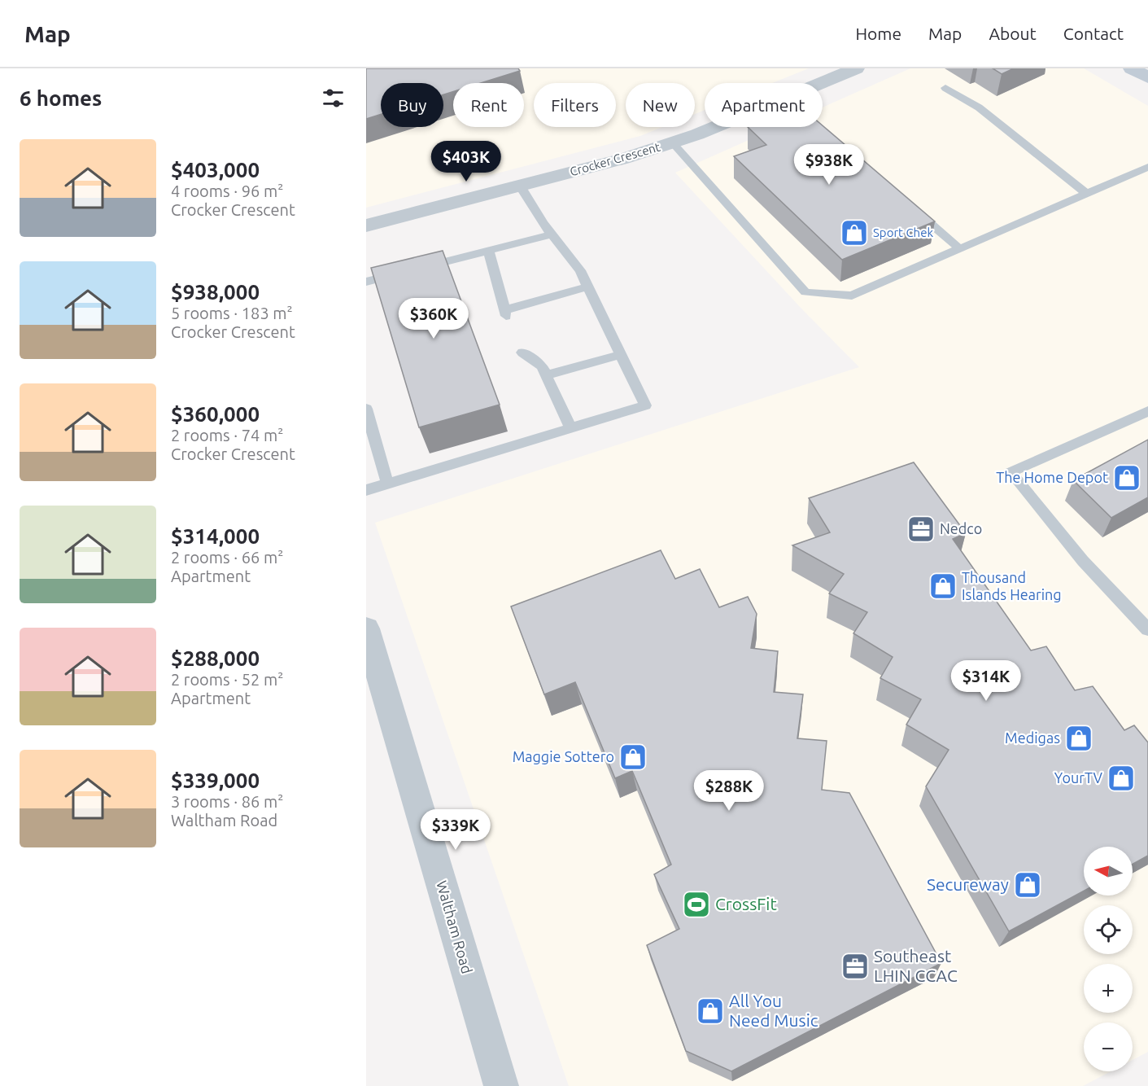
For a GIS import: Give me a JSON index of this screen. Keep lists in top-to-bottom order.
{
  "streets": {
    "street": ["Crocker Crescent", "Waltham Road"]
  },
  "places": {
    "shop": [
      "Sport Chek",
      "The Home Depot",
      "Thousand Islands Hearing",
      "Medigas",
      "Maggie Sottero",
      "YourTV",
      "Secureway",
      "All You Need Music"
    ],
    "office": ["Nedco", "Southeast LHIN CCAC"],
    "sports": ["CrossFit"]
  },
  "north": "left",
  "page": {
    "header": "Map",
    "nav": [
      "Home",
      "Map",
      "About",
      "Contact"
    ],
    "heading": "6 homes",
    "chip": [
      "Buy",
      "Rent",
      "Filters",
      "New",
      "Apartment"
    ],
    "list": [
      {
        "name": "$403,000",
        "note": "4 rooms · 96 m² · Crocker Crescent"
      },
      {
        "name": "$938,000",
        "note": "5 rooms · 183 m² · Crocker Crescent"
      },
      {
        "name": "$360,000",
        "note": "2 rooms · 74 m² · Crocker Crescent"
      },
      {
        "name": "$314,000",
        "note": "2 rooms · 66 m² · Apartment"
      },
      {
        "name": "$288,000",
        "note": "2 rooms · 52 m² · Apartment"
      },
      {
        "name": "$339,000",
        "note": "3 rooms · 86 m² · Waltham Road"
      }
    ],
    "price": [
      "$403K",
      "$938K",
      "$360K",
      "$314K",
      "$288K",
      "$339K"
    ],
    "map_buttons": ["+", "−"]
  }
}
